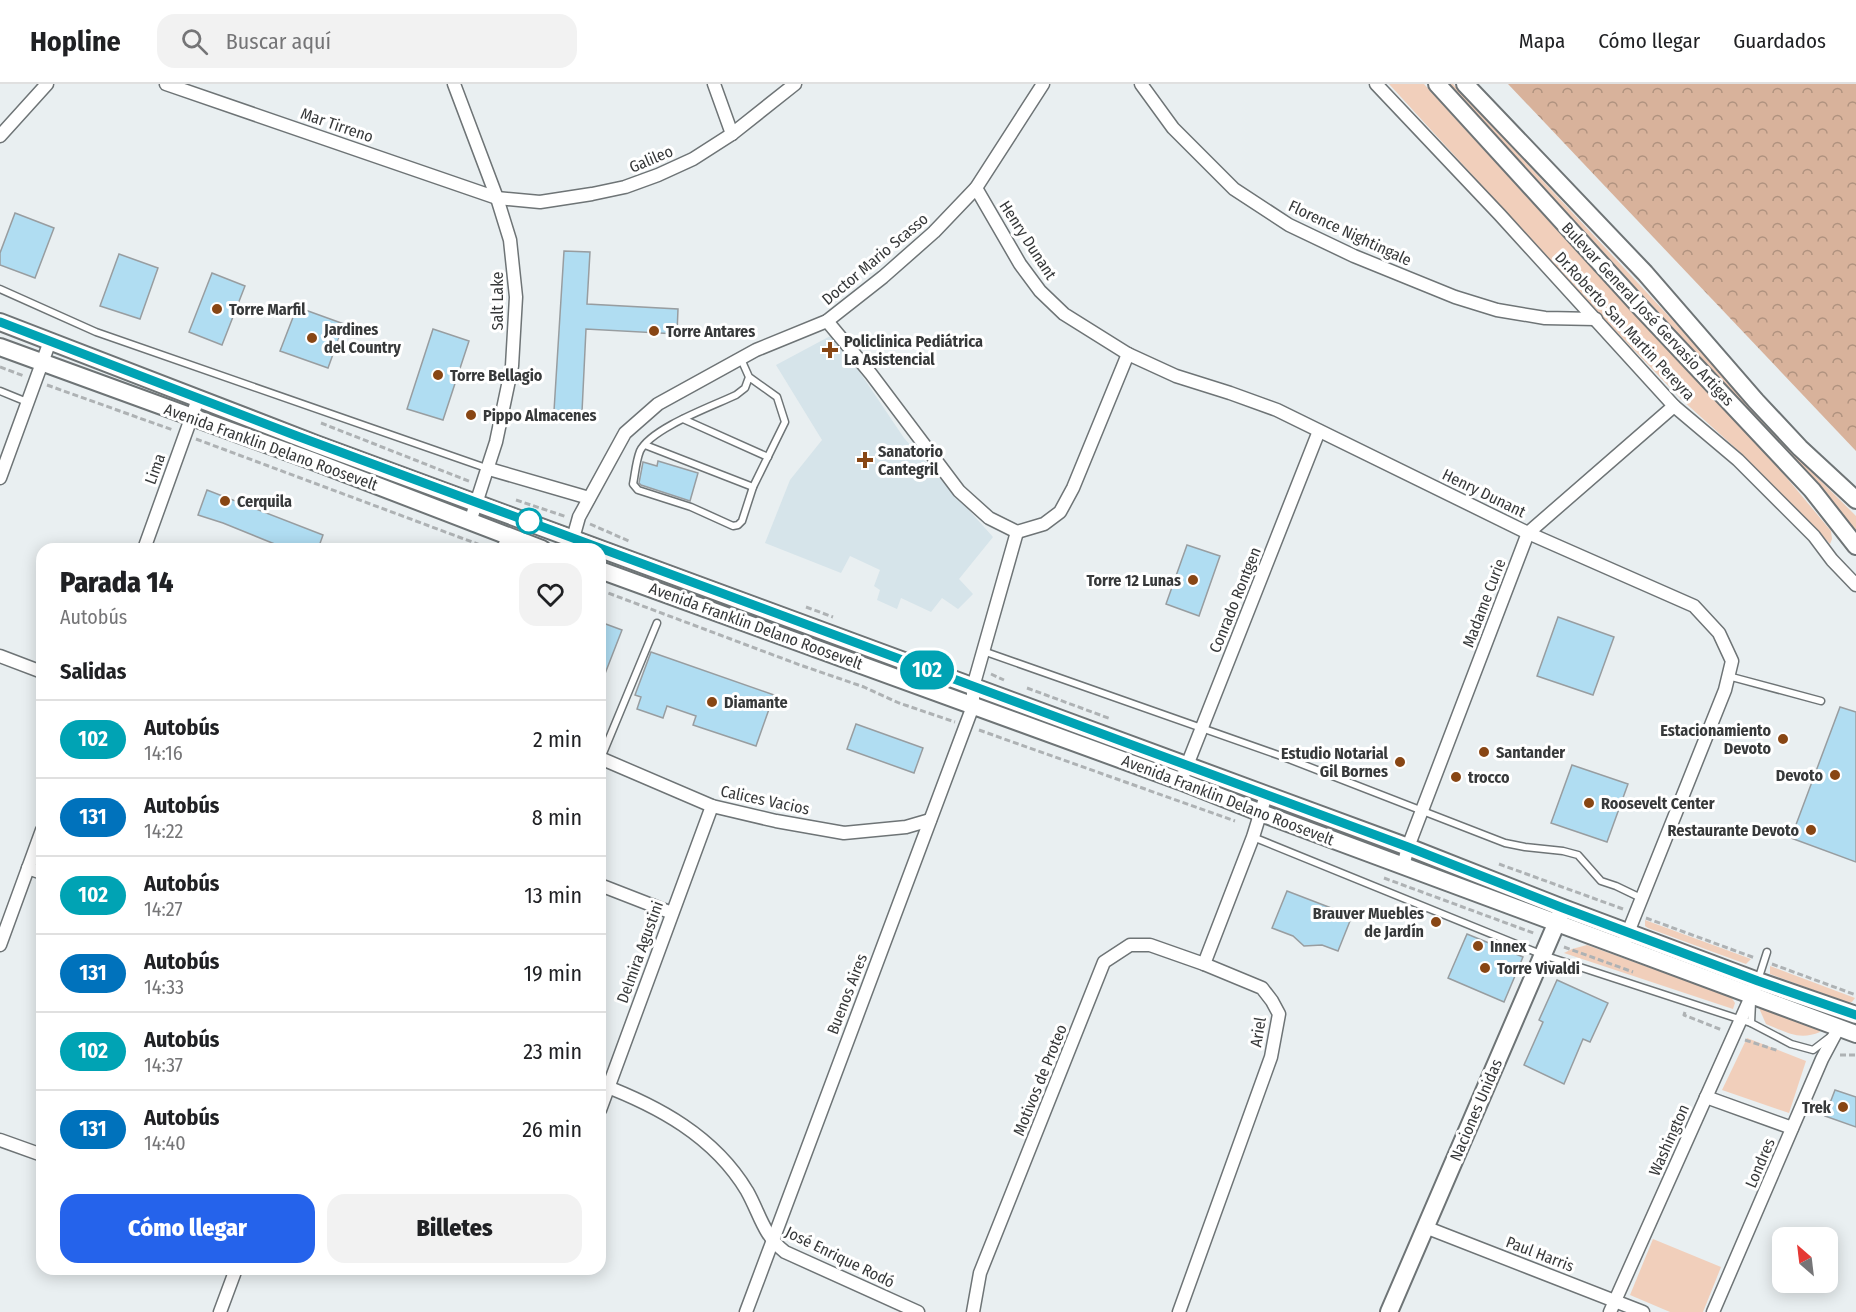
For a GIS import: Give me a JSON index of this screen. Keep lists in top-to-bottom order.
{
  "streets": {
    "main road": ["Bulevar General José Gervasio Artigas", "Avenida Franklin Delano Roosevelt", "Naciones Unidas"],
    "street": [
      "Mar Tirreno",
      "Galileo",
      "Florence Nightingale",
      "Henry Dunant",
      "Doctor Mario Scasso",
      "Salt Lake",
      "Dr.Roberto San Martin Pereyra",
      "Lima",
      "Conrado Rontgen",
      "Madame Curie",
      "Calices Vacios",
      "Delmira Agustini",
      "Buenos Aires",
      "Ariel",
      "Motivos de Proteo",
      "Washington",
      "Londres",
      "Paul Harris",
      "José Enrique Rodó"
    ]
  },
  "crossings": [
    ["Mar Tirreno", "Galileo"],
    ["Mar Tirreno", "Salt Lake"],
    ["Galileo", "Salt Lake"],
    ["Florence Nightingale", "Dr.Roberto San Martin Pereyra"],
    ["Henry Dunant", "Doctor Mario Scasso"],
    ["Henry Dunant", "Avenida Franklin Delano Roosevelt"],
    ["Henry Dunant", "Conrado Rontgen"],
    ["Henry Dunant", "Madame Curie"],
    ["Doctor Mario Scasso", "Avenida Franklin Delano Roosevelt"],
    ["Salt Lake", "Avenida Franklin Delano Roosevelt"],
    ["Dr.Roberto San Martin Pereyra", "Madame Curie"],
    ["Avenida Franklin Delano Roosevelt", "Lima"],
    ["Avenida Franklin Delano Roosevelt", "Conrado Rontgen"],
    ["Avenida Franklin Delano Roosevelt", "Madame Curie"],
    ["Avenida Franklin Delano Roosevelt", "Buenos Aires"],
    ["Avenida Franklin Delano Roosevelt", "Naciones Unidas"],
    ["Avenida Franklin Delano Roosevelt", "Washington"],
    ["Avenida Franklin Delano Roosevelt", "Londres"],
    ["Calices Vacios", "Delmira Agustini"],
    ["Calices Vacios", "Buenos Aires"],
    ["Buenos Aires", "José Enrique Rodó"],
    ["Ariel", "Motivos de Proteo"],
    ["Naciones Unidas", "Paul Harris"],
    ["Washington", "Paul Harris"]
  ],
  "places": {
    "other": [
      "Torre Marfil",
      "Torre Antares",
      "Jardines del Country",
      "Torre Bellagio",
      "Pippo Almacenes",
      "Cerquila",
      "Torre 12 Lunas",
      "Diamante",
      "Estacionamiento Devoto",
      "Santander",
      "Estudio Notarial Gil Bornes",
      "Devoto",
      "trocco",
      "Roosevelt Center",
      "Restaurante Devoto",
      "Brauver Muebles de Jardín",
      "Innex",
      "Torre Vivaldi",
      "Trek"
    ],
    "health": ["Policlinica Pediátrica La Asistencial", "Sanatorio Cantegril"]
  },
  "lines": ["bus line 102"],
  "north": "top left",
  "page": {
    "header": "Hopline",
    "search": "Buscar aquí",
    "nav": ["Mapa", "Cómo llegar", "Guardados"],
    "on_map": "102",
    "heading": [
      ["Parada 14", "Autobús"],
      "Salidas"
    ],
    "list": [
      {
        "mark": "102",
        "name": "Autobús",
        "note": "14:16",
        "value": "2 min"
      },
      {
        "mark": "131",
        "name": "Autobús",
        "note": "14:22",
        "value": "8 min"
      },
      {
        "mark": "102",
        "name": "Autobús",
        "note": "14:27",
        "value": "13 min"
      },
      {
        "mark": "131",
        "name": "Autobús",
        "note": "14:33",
        "value": "19 min"
      },
      {
        "mark": "102",
        "name": "Autobús",
        "note": "14:37",
        "value": "23 min"
      },
      {
        "mark": "131",
        "name": "Autobús",
        "note": "14:40",
        "value": "26 min"
      }
    ],
    "buttons": ["Cómo llegar", "Billetes"]
  }
}
